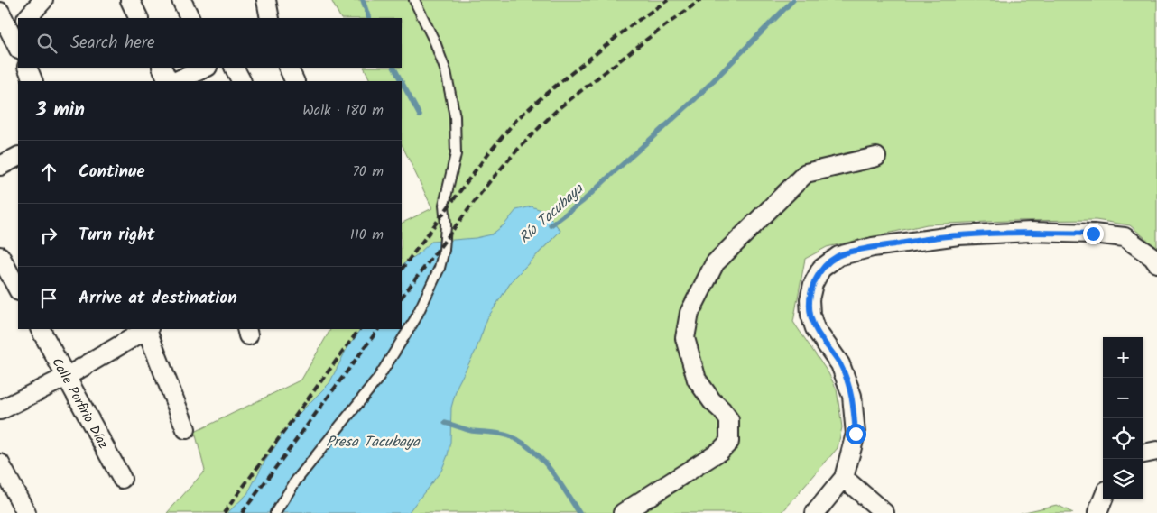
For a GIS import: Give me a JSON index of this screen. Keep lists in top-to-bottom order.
{
  "streets": {
    "street": ["Calle Porfirio Díaz"]
  },
  "water": ["Río Tacubaya", "Presa Tacubaya"],
  "page": {
    "search": "Search here",
    "heading": ["3 min", "Walk · 180 m"],
    "list": [
      ["Continue", "70 m"],
      ["Turn right", "110 m"],
      "Arrive at destination"
    ],
    "map_buttons": ["+", "−"]
  }
}
